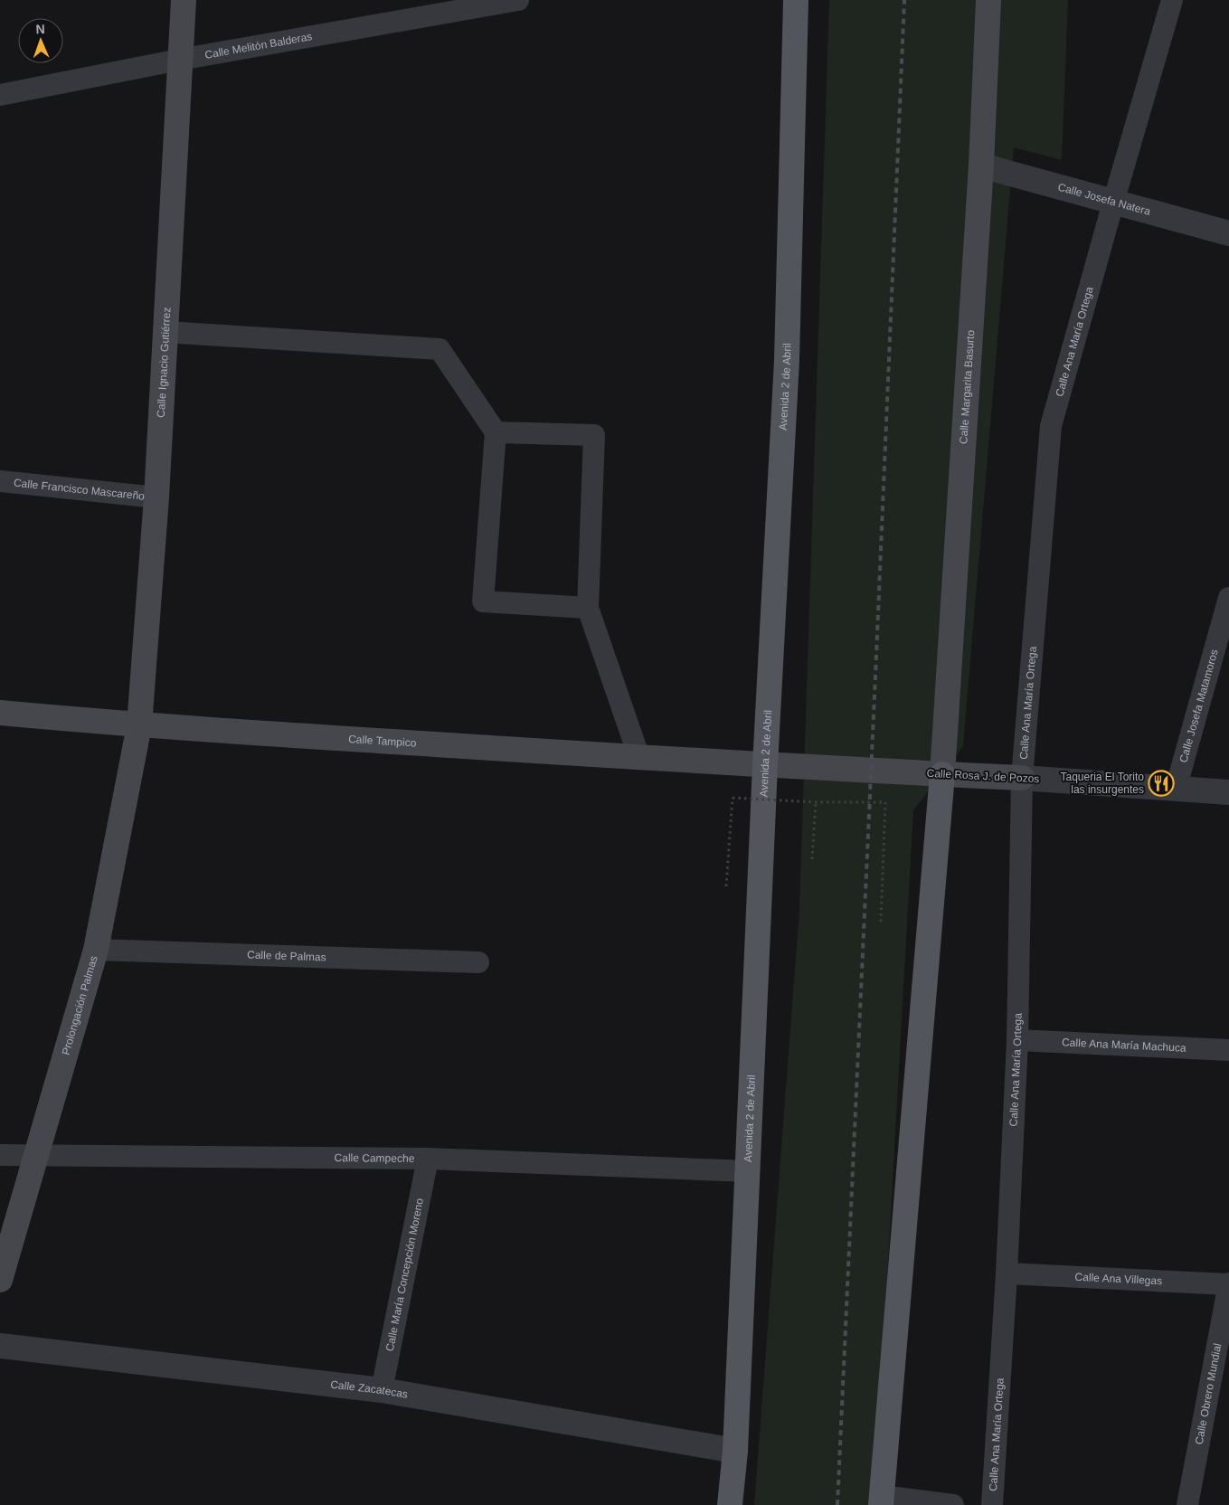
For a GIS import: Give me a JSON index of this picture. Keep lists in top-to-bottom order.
{
  "streets": {
    "main road": [
      "Calle Ignacio Gutiérrez",
      "Avenida 2 de Abril",
      "Calle Margarita Basurto",
      "Calle Tampico",
      "Calle Rosa J. de Pozos",
      "Prolongación Palmas"
    ],
    "street": [
      "Calle Melitón Balderas",
      "Calle Josefa Natera",
      "Calle Ana María Ortega",
      "Calle Francisco Mascareño",
      "Calle Josefa Matamoros",
      "Calle de Palmas",
      "Calle Ana María Machuca",
      "Calle Campeche",
      "Calle María Concepción Moreno",
      "Calle Ana Villegas",
      "Calle Zacatecas",
      "Calle Obrero Mundial"
    ]
  },
  "crossings": [
    ["Calle Melitón Balderas", "Calle Ignacio Gutiérrez"],
    ["Calle Josefa Natera", "Calle Ana María Ortega"],
    ["Calle Josefa Natera", "Calle Margarita Basurto"],
    ["Calle Ana María Ortega", "Calle Rosa J. de Pozos"],
    ["Calle Ana María Ortega", "Calle Ana María Machuca"],
    ["Calle Ana María Ortega", "Calle Ana Villegas"],
    ["Calle Ignacio Gutiérrez", "Calle Francisco Mascareño"],
    ["Calle Ignacio Gutiérrez", "Calle Tampico"],
    ["Calle Ignacio Gutiérrez", "Prolongación Palmas"],
    ["Avenida 2 de Abril", "Calle Tampico"],
    ["Avenida 2 de Abril", "Calle Rosa J. de Pozos"],
    ["Avenida 2 de Abril", "Calle Campeche"],
    ["Avenida 2 de Abril", "Calle Zacatecas"],
    ["Calle Margarita Basurto", "Calle Rosa J. de Pozos"],
    ["Calle Josefa Matamoros", "Calle Rosa J. de Pozos"],
    ["Calle Tampico", "Calle Rosa J. de Pozos"],
    ["Calle Tampico", "Prolongación Palmas"],
    ["Calle de Palmas", "Prolongación Palmas"],
    ["Prolongación Palmas", "Calle Campeche"],
    ["Calle Campeche", "Calle María Concepción Moreno"],
    ["Calle María Concepción Moreno", "Calle Zacatecas"],
    ["Calle Ana Villegas", "Calle Obrero Mundial"]
  ],
  "places": {
    "restaurant": ["Taqueria El Torito las insurgentes"]
  },
  "north": "top"
}
